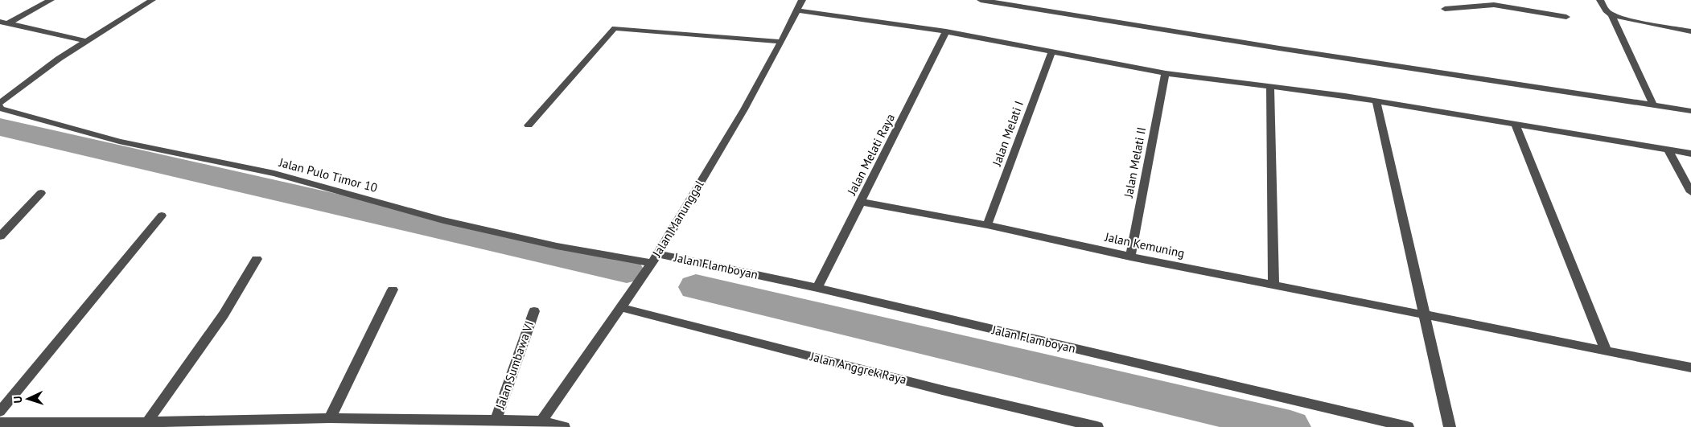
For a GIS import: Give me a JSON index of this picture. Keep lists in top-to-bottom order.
{
  "streets": {
    "street": [
      "Jalan Melati I",
      "Jalan Melati Raya",
      "Jalan Melati II",
      "Jalan Pulo Timor 10",
      "Jalan Manunggal",
      "Jalan Kemuning",
      "Jalan Flamboyan",
      "Jalan Sumbawa VI",
      "Jalan Anggrek Raya"
    ]
  },
  "crossings": [
    ["Jalan Melati I", "Jalan Kemuning"],
    ["Jalan Melati Raya", "Jalan Kemuning"],
    ["Jalan Melati Raya", "Jalan Flamboyan"],
    ["Jalan Melati II", "Jalan Kemuning"],
    ["Jalan Pulo Timor 10", "Jalan Manunggal"],
    ["Jalan Pulo Timor 10", "Jalan Flamboyan"],
    ["Jalan Manunggal", "Jalan Flamboyan"],
    ["Jalan Manunggal", "Jalan Anggrek Raya"]
  ],
  "north": "left"
}
